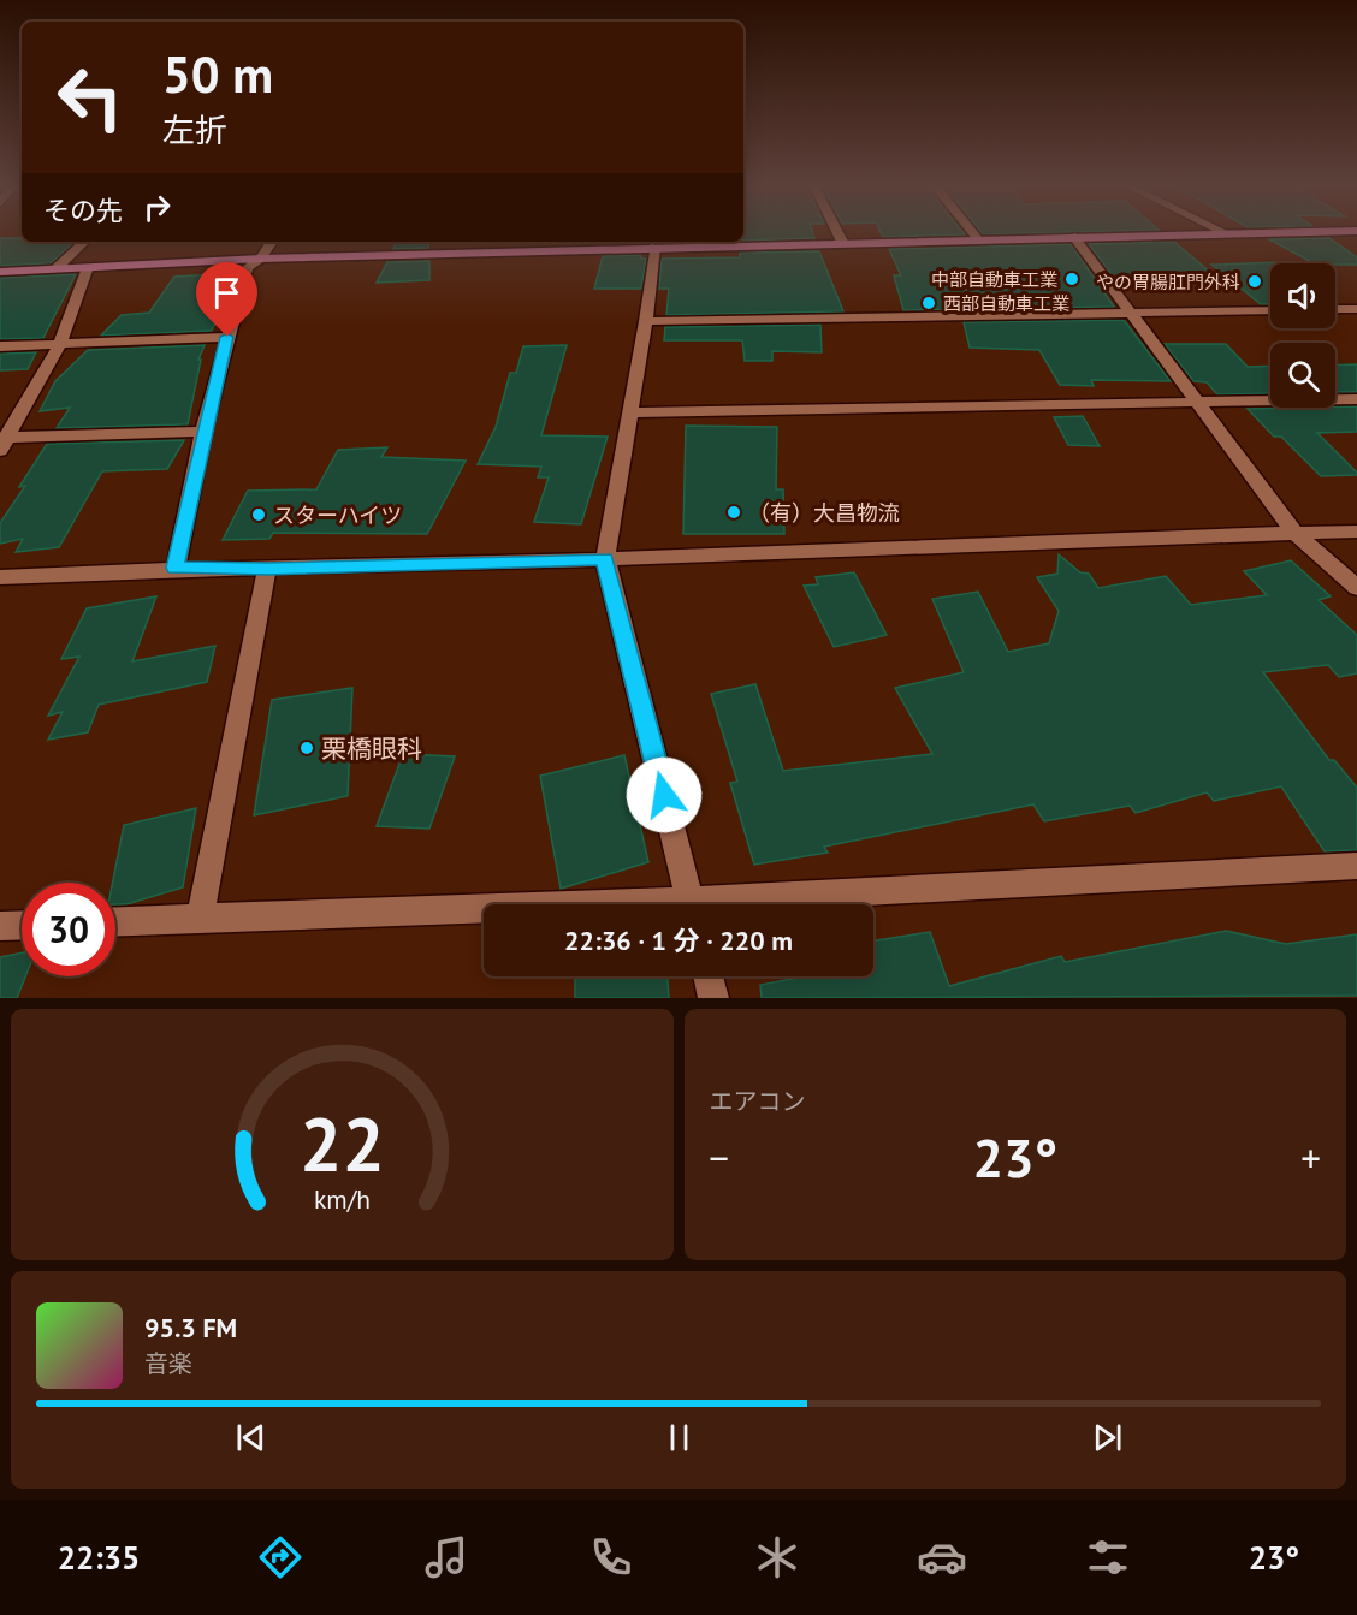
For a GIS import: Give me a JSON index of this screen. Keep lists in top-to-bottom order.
{
  "places": [
    "中部自動車工業",
    "やの胃腸肛門外科",
    "西部自動車工業",
    "（有）大昌物流",
    "スターハイツ",
    "栗橋眼科"
  ],
  "page": {
    "turn": ["50 m", "左折"],
    "then": "その先",
    "limit": "30",
    "trip": "22:36 · 1 分 · 220 m",
    "tile": "エアコン",
    "heat": ["−", "23°", "+"],
    "song": ["95.3 FM", "音楽"],
    "tabs": ["22:35", "23°"],
    "gauge": ["22", "km/h"]
  }
}
